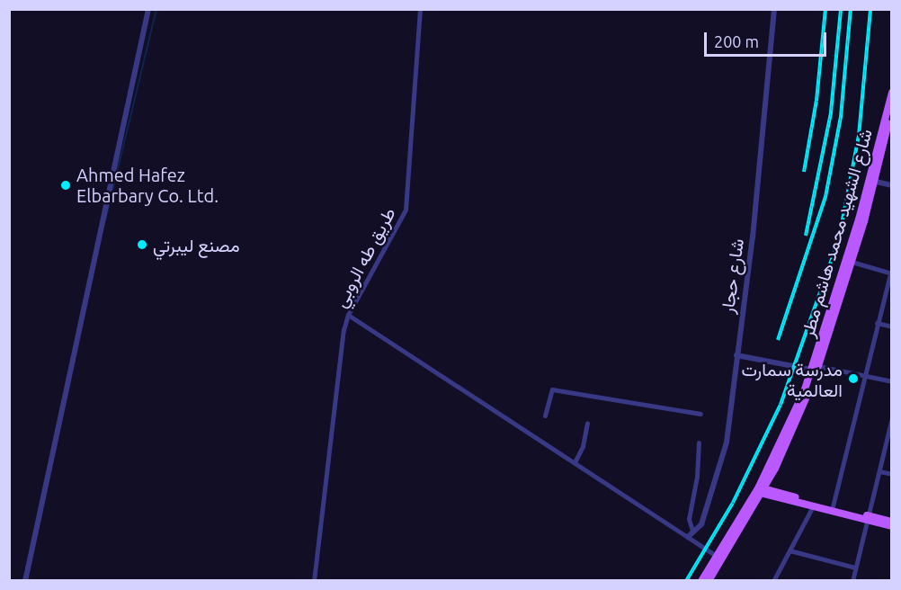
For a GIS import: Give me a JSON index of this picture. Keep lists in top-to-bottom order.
{
  "streets": {
    "main road": ["شارع الشهيد محمد هاشم مطر"],
    "street": ["طريق طه الروبي", "شارع حجار"]
  },
  "places": ["Ahmed Hafez Elbarbary Co. Ltd.", "مصنع ليبرتي", "مدرسة سمارت العالمية"],
  "scale_bar": "200 m"
}
